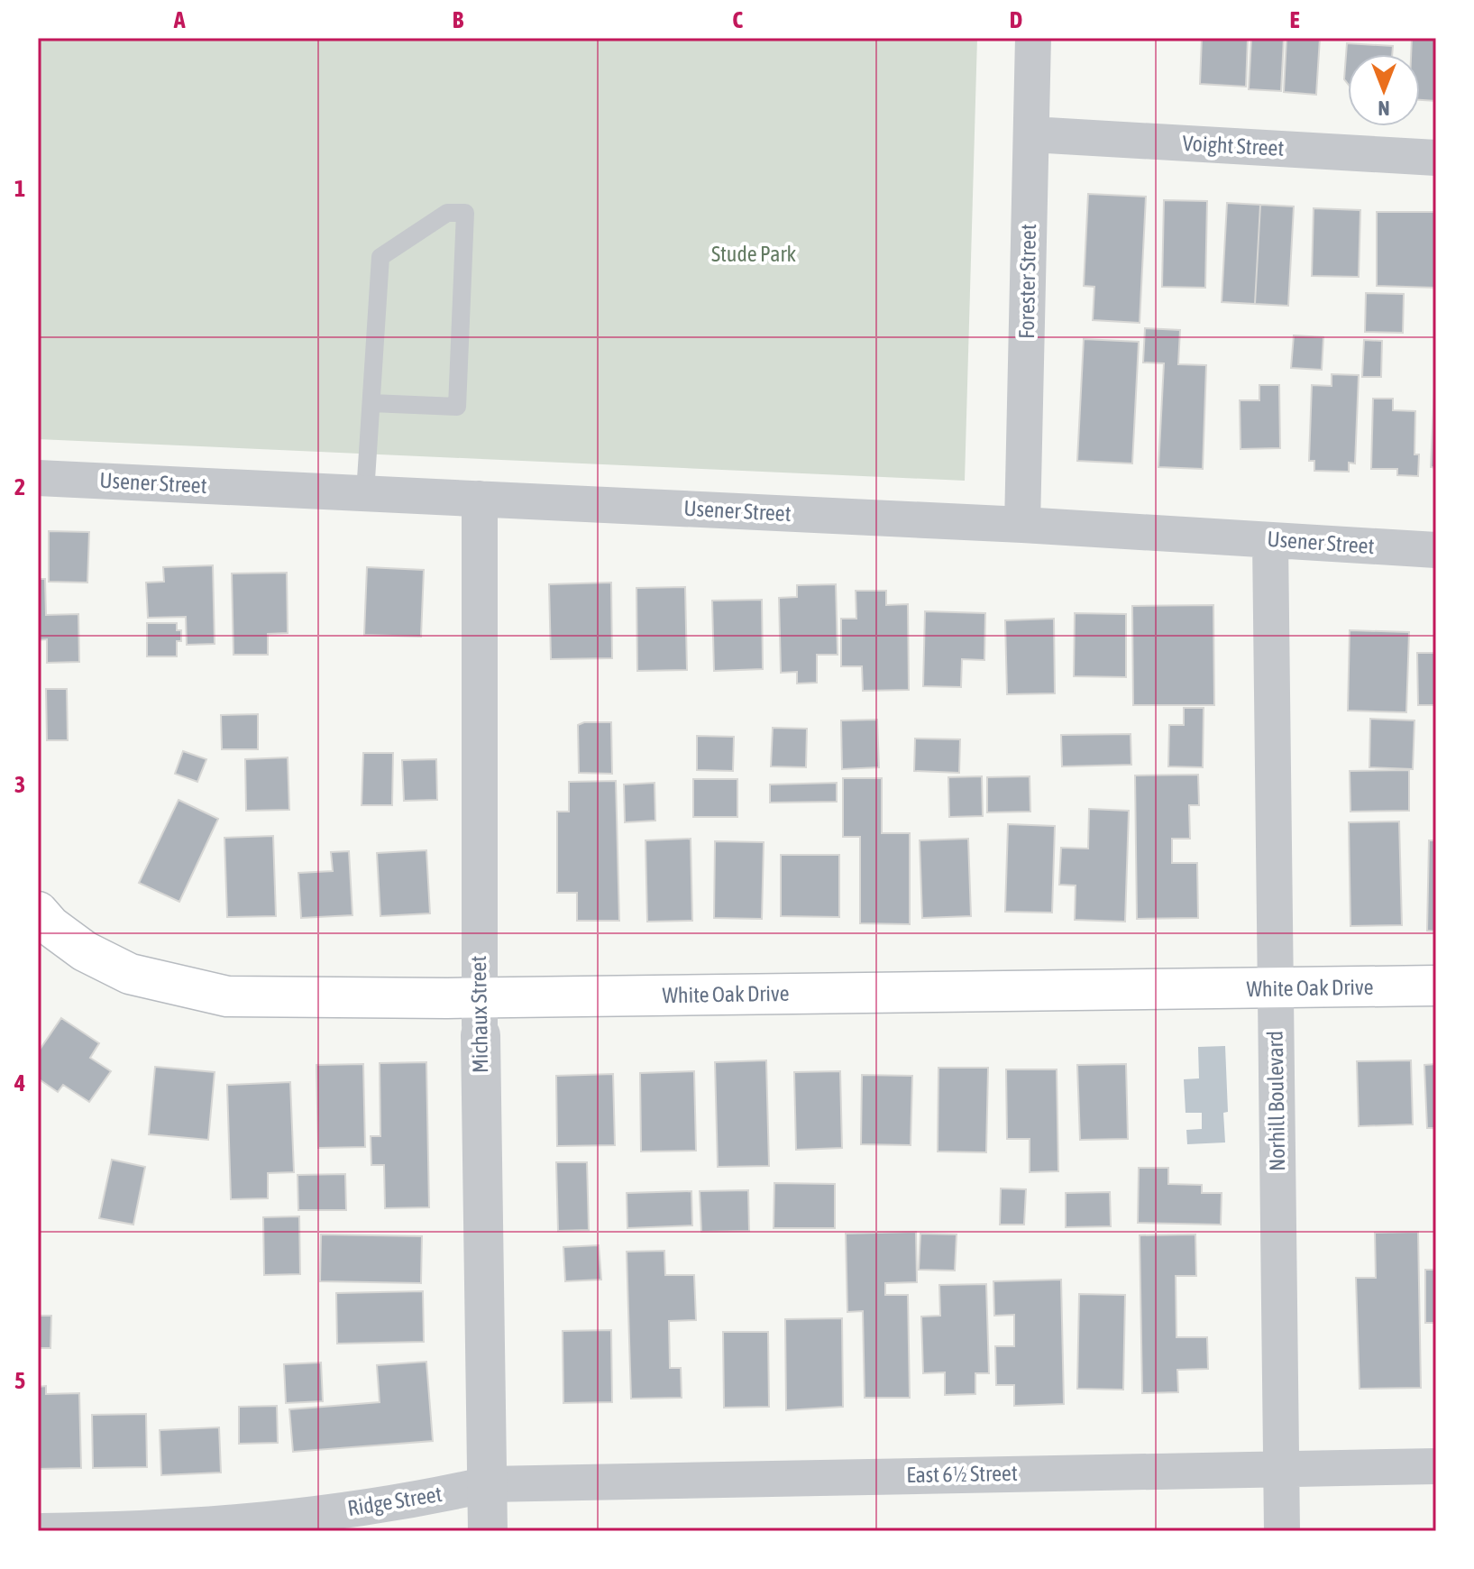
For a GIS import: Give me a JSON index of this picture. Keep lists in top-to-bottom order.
{
  "streets": {
    "main road": ["White Oak Drive"],
    "street": [
      "Voight Street",
      "Forester Street",
      "Usener Street",
      "Michaux Street",
      "Norhill Boulevard",
      "East 6½ Street",
      "Ridge Street"
    ]
  },
  "crossings": [
    ["Voight Street", "Forester Street"],
    ["Forester Street", "Usener Street"],
    ["Usener Street", "Michaux Street"],
    ["Usener Street", "Norhill Boulevard"],
    ["White Oak Drive", "Michaux Street"],
    ["White Oak Drive", "Norhill Boulevard"],
    ["Michaux Street", "East 6½ Street"],
    ["Michaux Street", "Ridge Street"],
    ["Norhill Boulevard", "East 6½ Street"],
    ["East 6½ Street", "Ridge Street"]
  ],
  "parks": ["Stude Park"],
  "north": "bottom",
  "grid": {
    "columns": [
      "A",
      "B",
      "C",
      "D",
      "E"
    ],
    "rows": [
      "1",
      "2",
      "3",
      "4",
      "5"
    ]
  }
}
